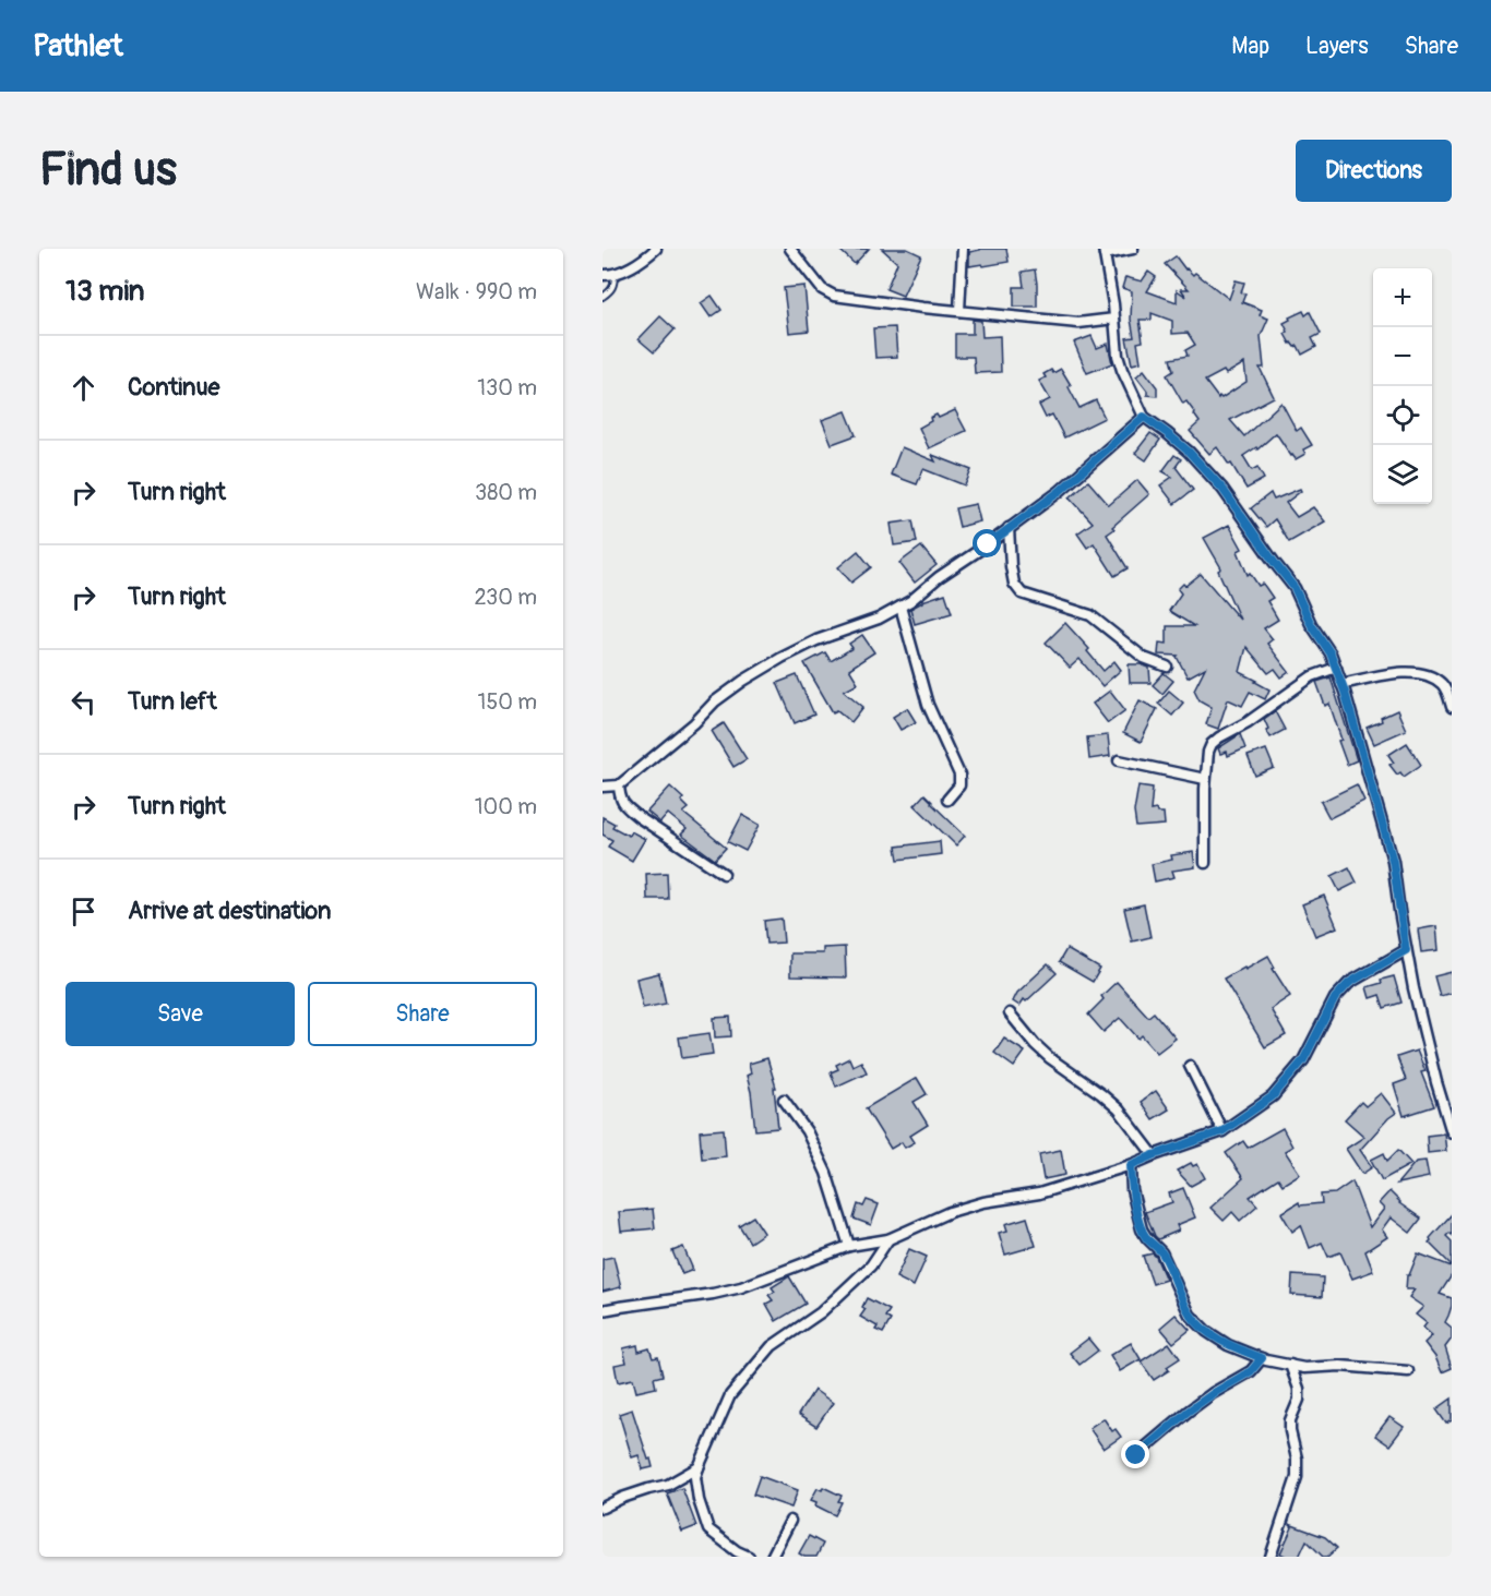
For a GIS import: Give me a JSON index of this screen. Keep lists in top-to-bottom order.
{
  "page": {
    "header": "Pathlet",
    "nav": ["Map", "Layers", "Share"],
    "buttons": [
      "Directions",
      ["Save", "Share"]
    ],
    "title": "Find us",
    "heading": ["13 min", "Walk · 990 m"],
    "map_buttons": ["+", "−"],
    "list": [
      ["Continue", "130 m"],
      ["Turn right", "380 m"],
      ["Turn right", "230 m"],
      ["Turn left", "150 m"],
      ["Turn right", "100 m"],
      "Arrive at destination"
    ]
  }
}
